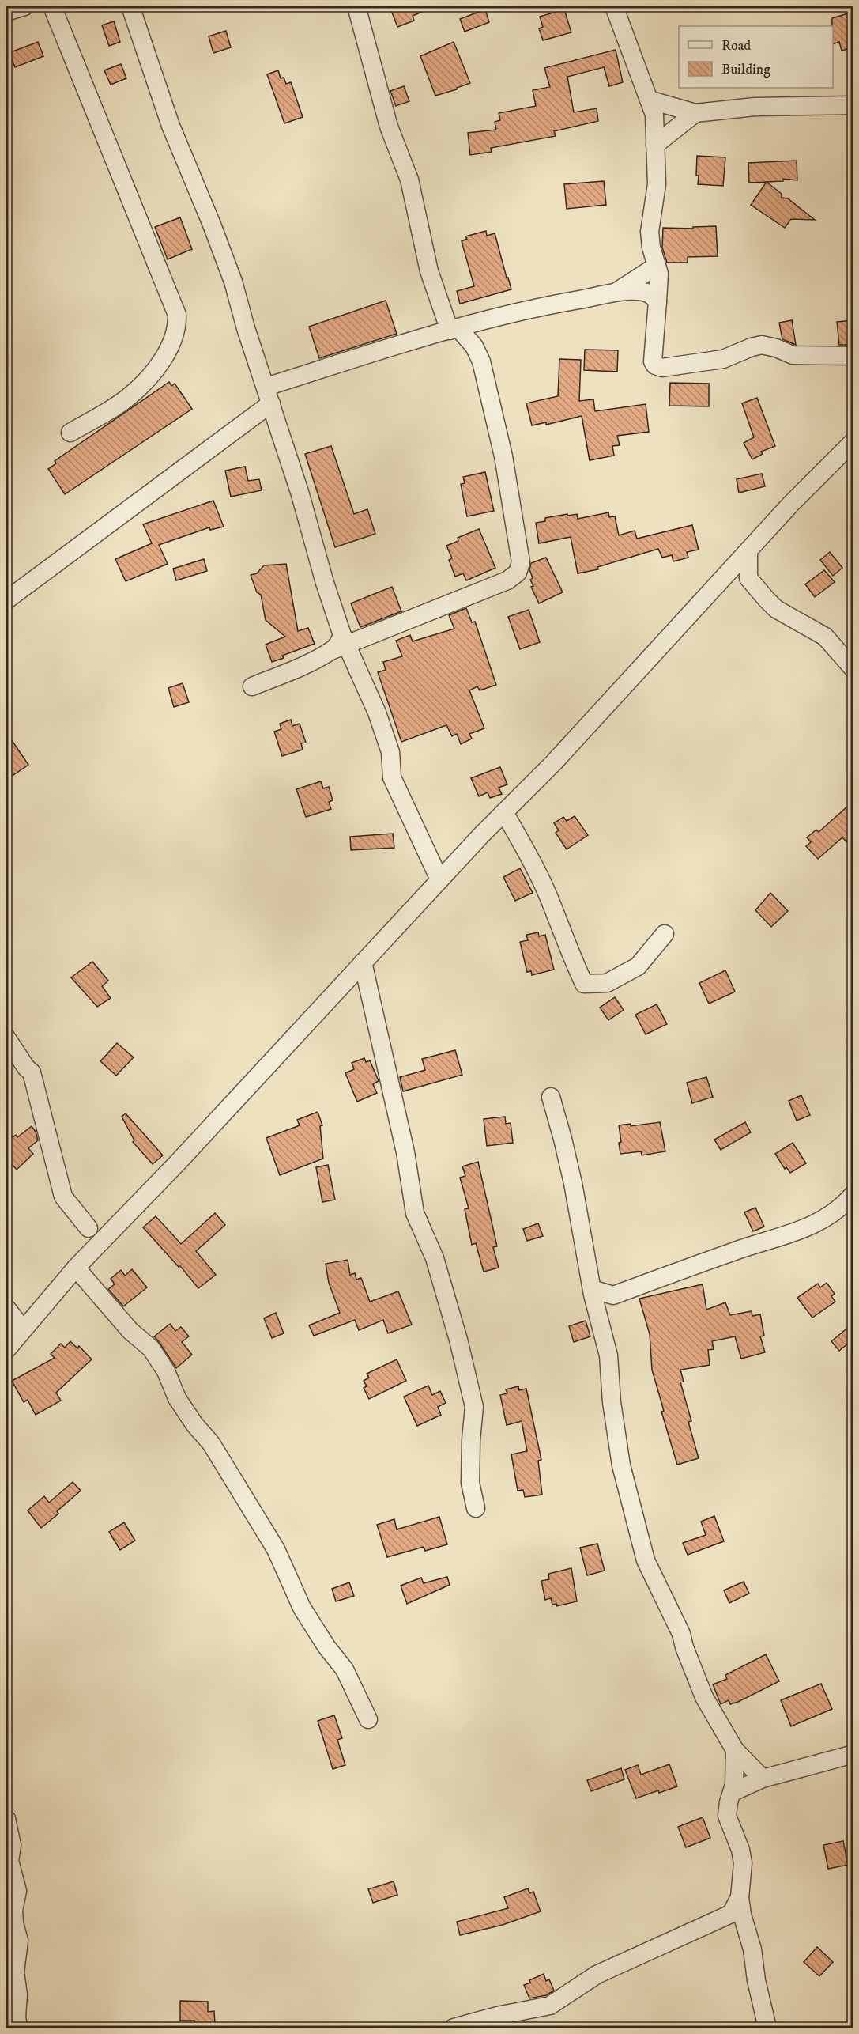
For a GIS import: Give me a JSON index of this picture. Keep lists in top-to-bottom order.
{
  "legend": ["Road", "Building"]
}
